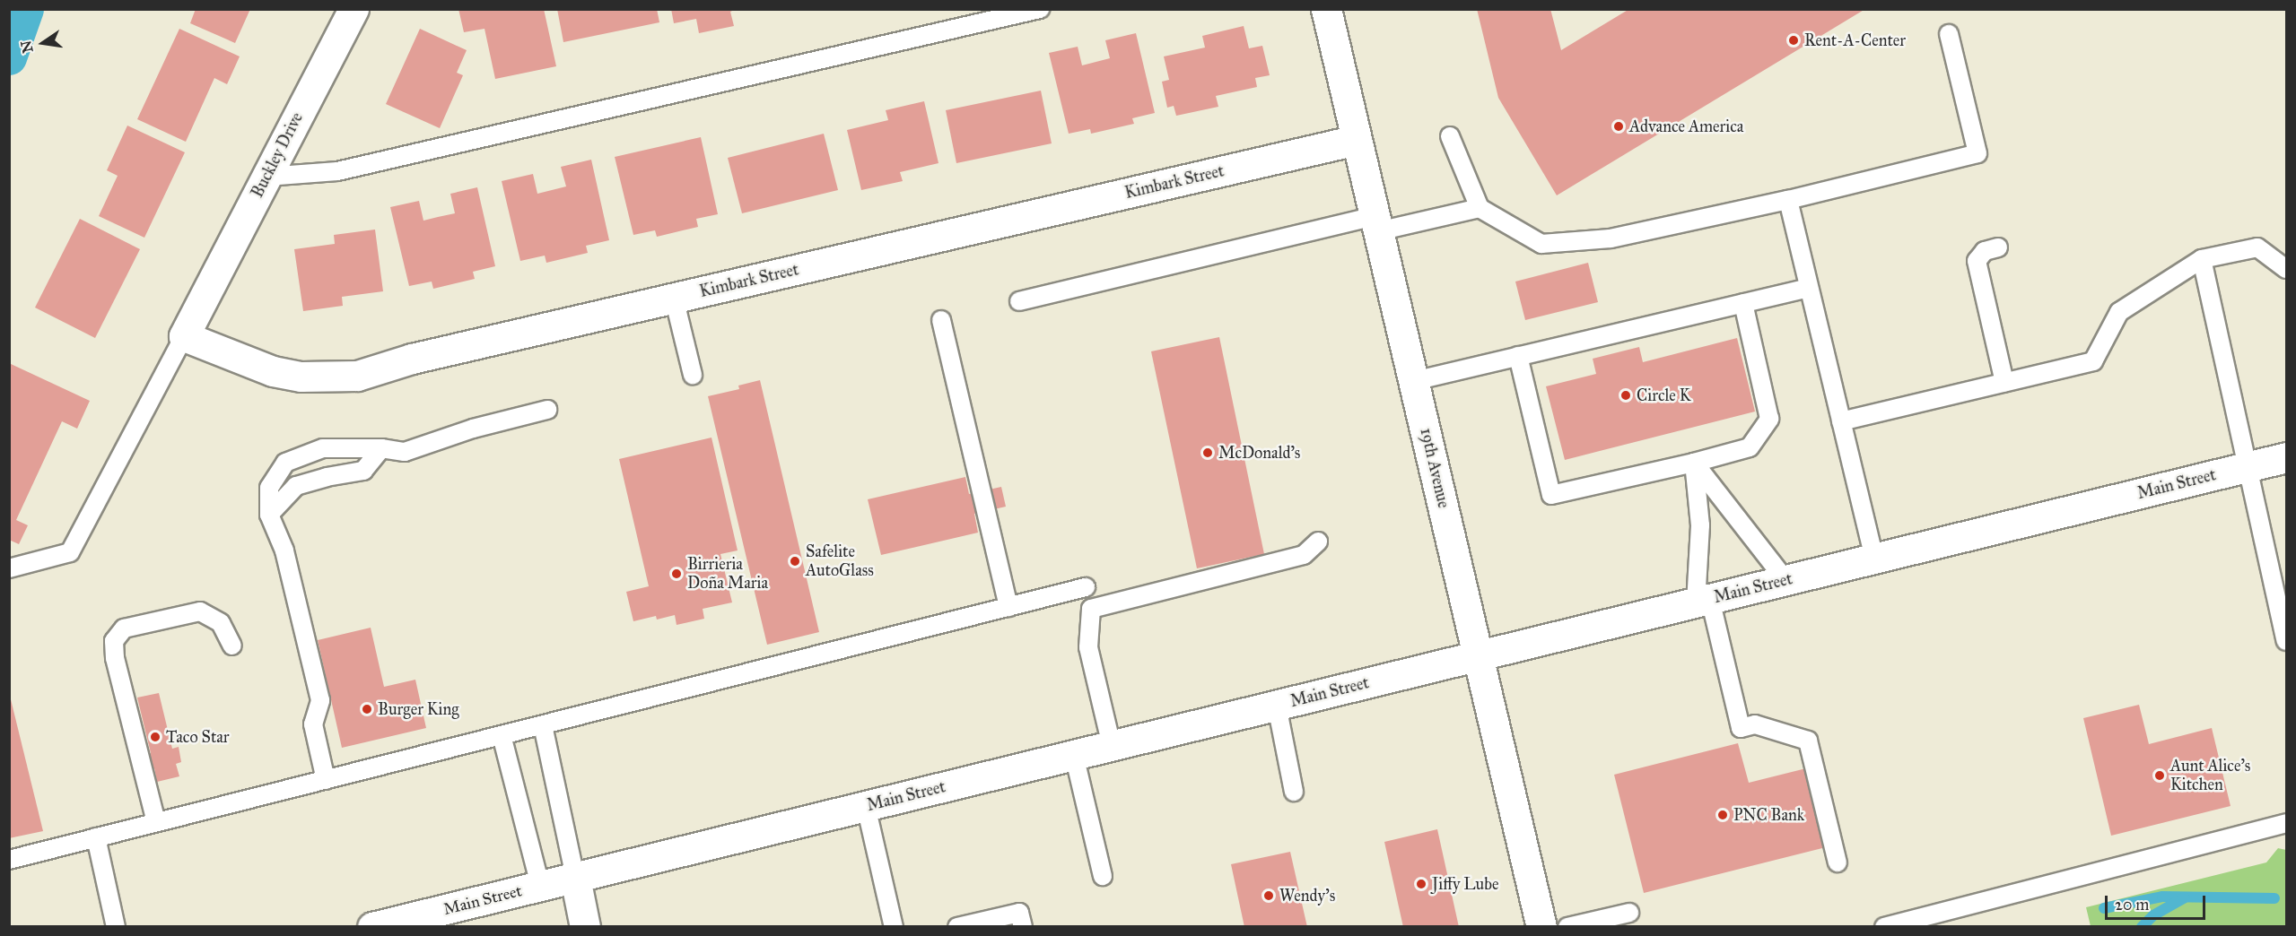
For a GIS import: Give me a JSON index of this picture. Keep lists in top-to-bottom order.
{
  "streets": {
    "main road": [
      "Buckley Drive",
      "Kimbark Street",
      "19th Avenue",
      "Main Street"
    ]
  },
  "crossings": [
    ["Buckley Drive", "Kimbark Street"],
    ["Kimbark Street", "19th Avenue"],
    ["19th Avenue", "Main Street"]
  ],
  "places": [
    "Rent-A-Center",
    "Advance America",
    "Circle K",
    "McDonald's",
    "Safelite AutoGlass",
    "Birrieria Doña Maria",
    "Burger King",
    "Taco Star",
    "Aunt Alice's Kitchen",
    "PNC Bank",
    "Jiffy Lube",
    "Wendy's"
  ],
  "scale_bar": "20 m",
  "north": "left"
}
